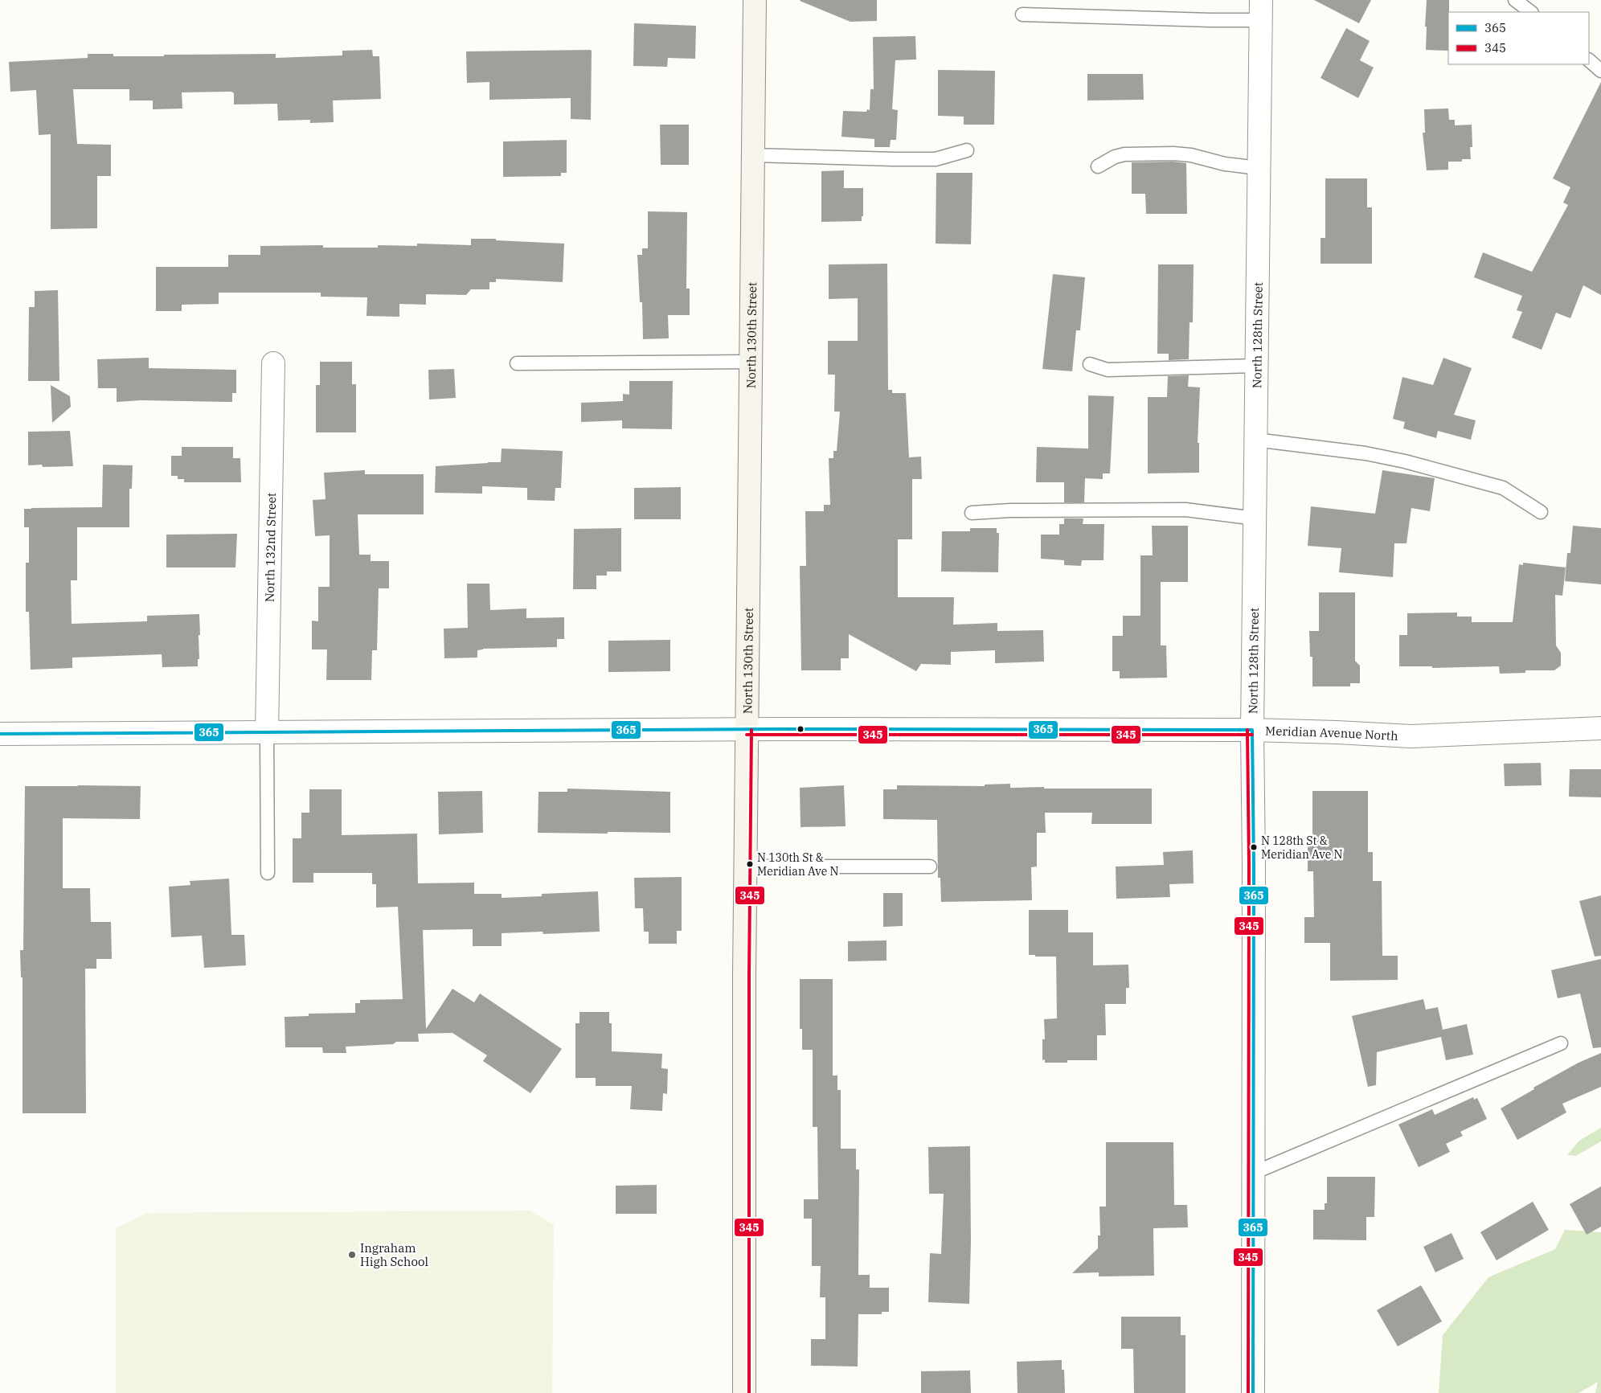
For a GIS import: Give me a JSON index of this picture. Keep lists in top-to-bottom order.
{
  "streets": {
    "main road": ["North 130th Street"],
    "street": ["North 128th Street", "North 132nd Street", "Meridian Avenue North"]
  },
  "crossings": [
    ["North 130th Street", "Meridian Avenue North"],
    ["North 128th Street", "Meridian Avenue North"],
    ["North 132nd Street", "Meridian Avenue North"]
  ],
  "places": ["N 128th St & Meridian Ave N", "N 130th St & Meridian Ave N", "Ingraham High School"],
  "lines": ["transit line 365", "transit line 345"],
  "legend": ["365", "345"]
}
